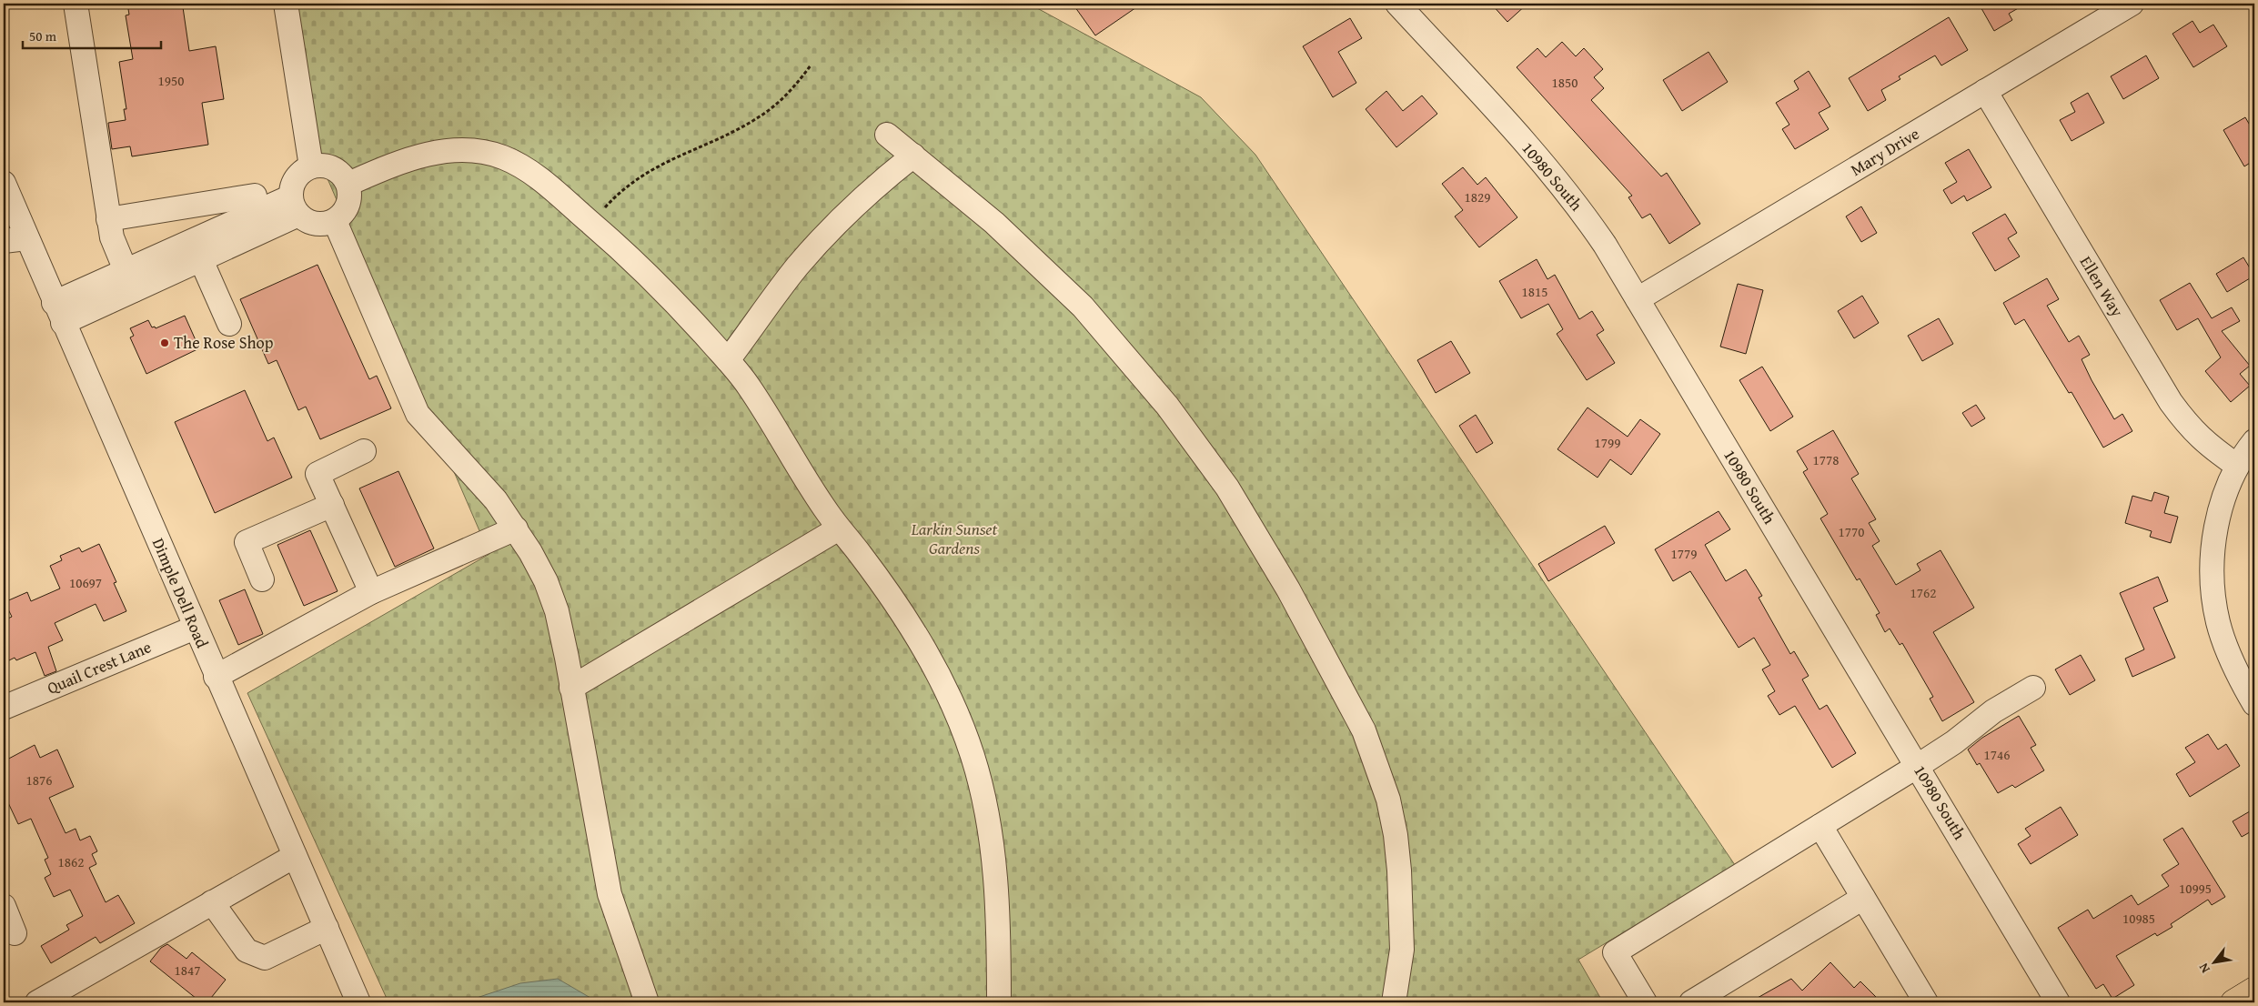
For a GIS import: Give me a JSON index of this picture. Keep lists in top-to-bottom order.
{
  "streets": {
    "street": [
      "Mary Drive",
      "10980 South",
      "Ellen Way",
      "Dimple Dell Road",
      "Quail Crest Lane"
    ]
  },
  "crossings": [
    ["Mary Drive", "10980 South"],
    ["Mary Drive", "Ellen Way"],
    ["Dimple Dell Road", "Quail Crest Lane"]
  ],
  "parks": ["Larkin Sunset Gardens"],
  "places": ["The Rose Shop"],
  "house_numbers": [
    "1950",
    "1850",
    "1829",
    "1815",
    "1799",
    "1778",
    "1770",
    "1779",
    "10697",
    "1762",
    "1746",
    "1876",
    "1862",
    "10995",
    "10985",
    "1847"
  ],
  "scale_bar": "50 m",
  "north": "bottom left"
}
